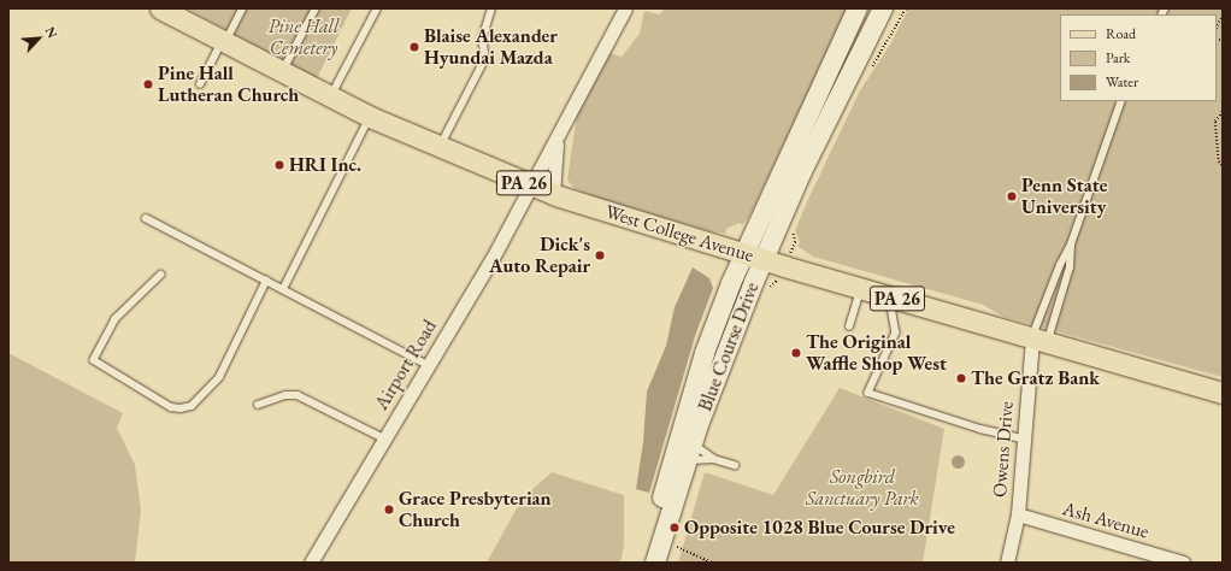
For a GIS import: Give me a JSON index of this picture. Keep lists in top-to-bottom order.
{
  "streets": {
    "main road": ["PA 26", "West College Avenue", "Blue Course Drive"],
    "street": ["Airport Road", "Owens Drive", "Ash Avenue"]
  },
  "crossings": [
    ["West College Avenue", "Blue Course Drive"],
    ["West College Avenue", "Airport Road"],
    ["West College Avenue", "Owens Drive"],
    ["Owens Drive", "Ash Avenue"]
  ],
  "parks": ["Pine Hall Cemetery", "Songbird Sanctuary Park"],
  "places": [
    "Blaise Alexander Hyundai Mazda",
    "Pine Hall Lutheran Church",
    "HRI Inc.",
    "Penn State University",
    "Dick's Auto Repair",
    "The Original Waffle Shop West",
    "The Gratz Bank",
    "Grace Presbyterian Church",
    "Opposite 1028 Blue Course Drive"
  ],
  "legend": ["Road", "Park", "Water"],
  "north": "top right"
}
